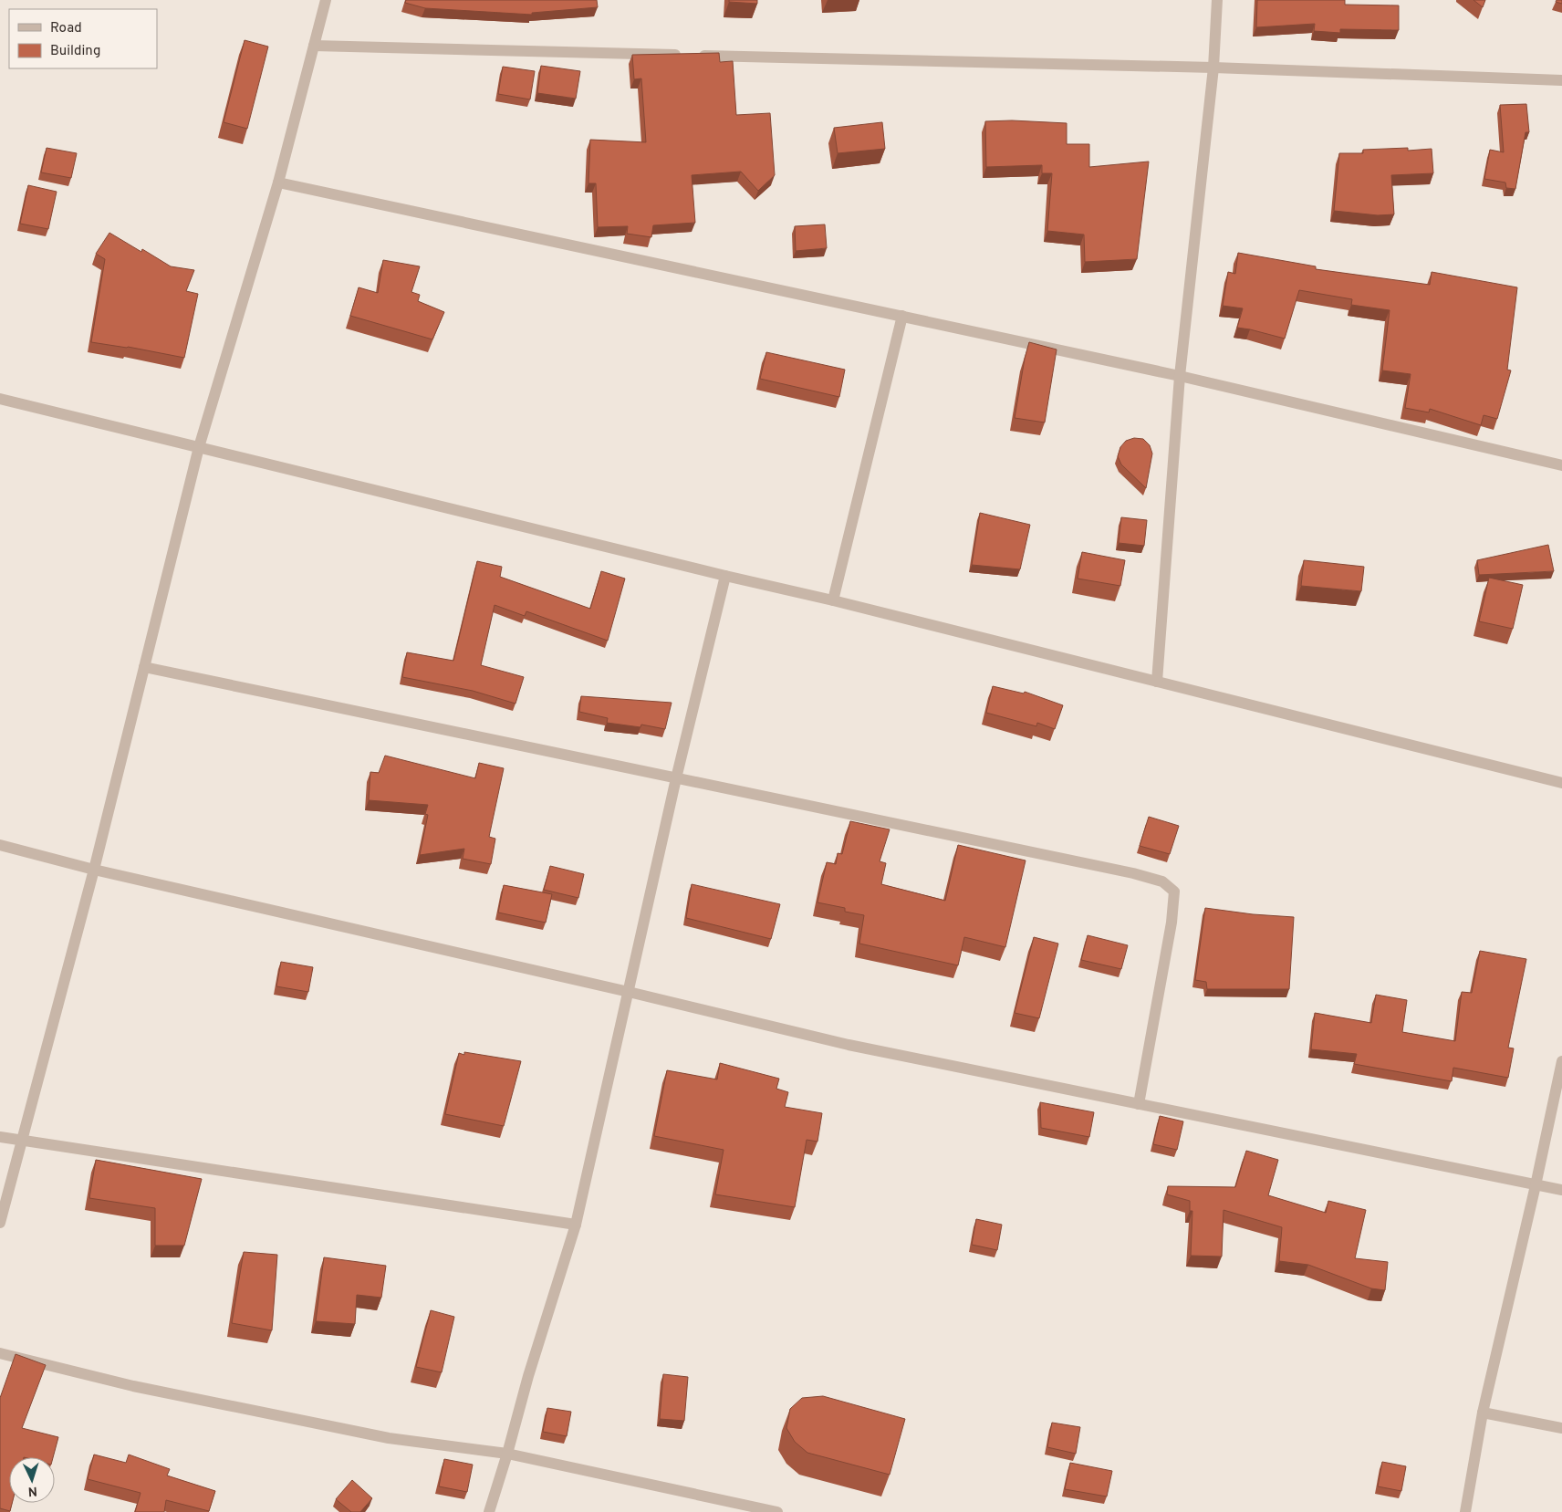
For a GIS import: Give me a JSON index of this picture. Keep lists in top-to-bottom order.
{
  "legend": ["Road", "Building"],
  "north": "bottom"
}
